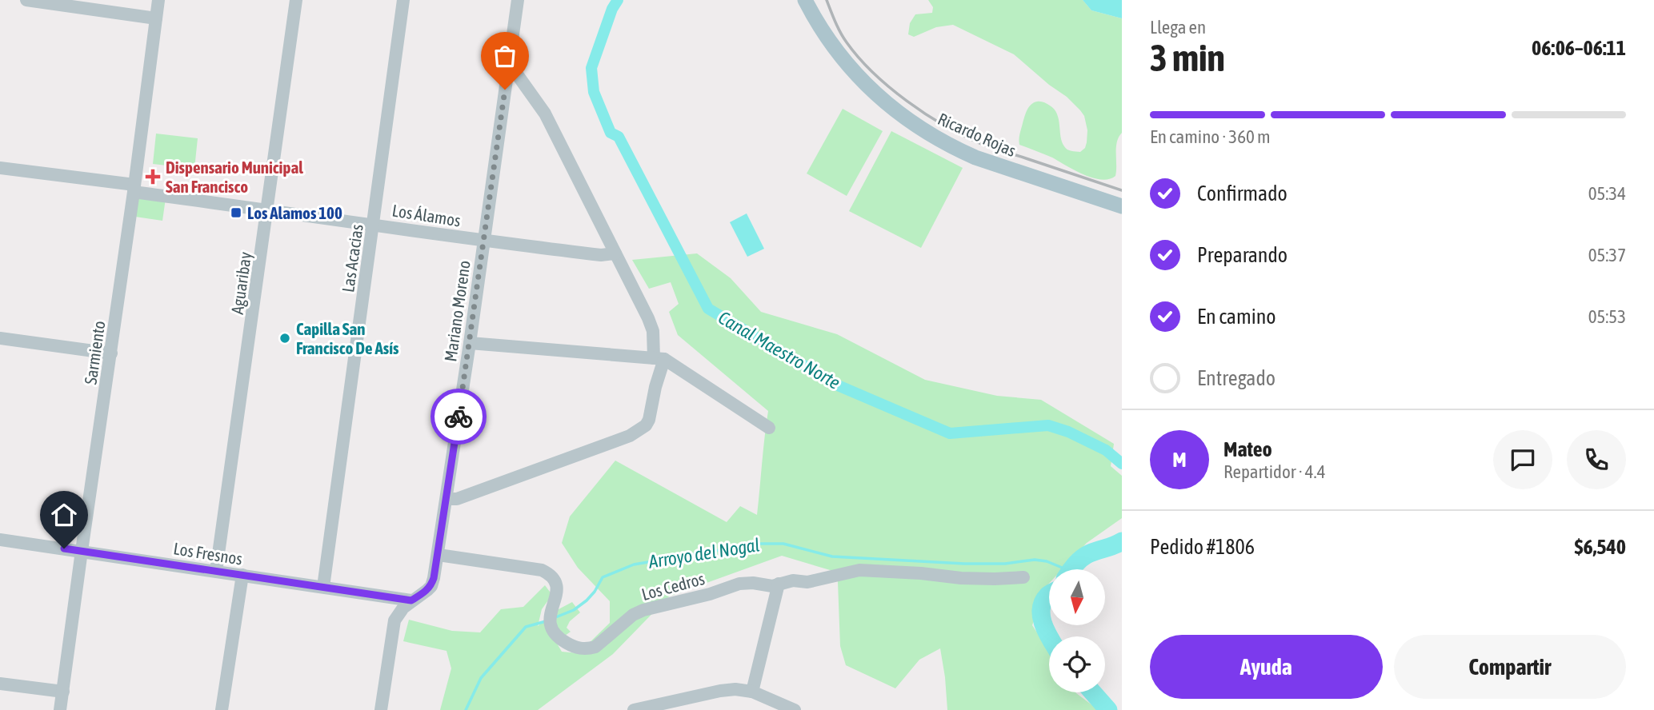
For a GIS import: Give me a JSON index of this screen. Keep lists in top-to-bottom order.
{
  "streets": {
    "main road": ["Ricardo Rojas"],
    "street": [
      "Los Álamos",
      "Las Acacias",
      "Aguaribay",
      "Mariano Moreno",
      "Sarmiento",
      "Los Fresnos",
      "Los Cedros"
    ]
  },
  "crossings": [
    ["Los Álamos", "Las Acacias"],
    ["Los Álamos", "Aguaribay"],
    ["Los Álamos", "Mariano Moreno"],
    ["Los Álamos", "Sarmiento"],
    ["Las Acacias", "Los Fresnos"],
    ["Aguaribay", "Los Fresnos"],
    ["Mariano Moreno", "Los Fresnos"],
    ["Mariano Moreno", "Los Cedros"],
    ["Sarmiento", "Los Fresnos"]
  ],
  "water": ["Canal Maestro Norte", "Arroyo del Nogal"],
  "places": {
    "health": ["Dispensario Municipal San Francisco"],
    "transit": ["Los Alamos 100"],
    "other": ["Capilla San Francisco De Asís"]
  },
  "north": "bottom",
  "page": {
    "heading": ["3 min", "Llega en", "06:06–06:11"],
    "panel": [
      "Mateo",
      "Repartidor · 4.4",
      "Pedido #1806",
      "$6,540"
    ],
    "bar": "En camino · 360 m",
    "list": [
      ["Confirmado", "05:34"],
      ["Preparando", "05:37"],
      ["En camino", "05:53"],
      "Entregado"
    ],
    "round": "M",
    "buttons": ["Ayuda", "Compartir"]
  }
}
